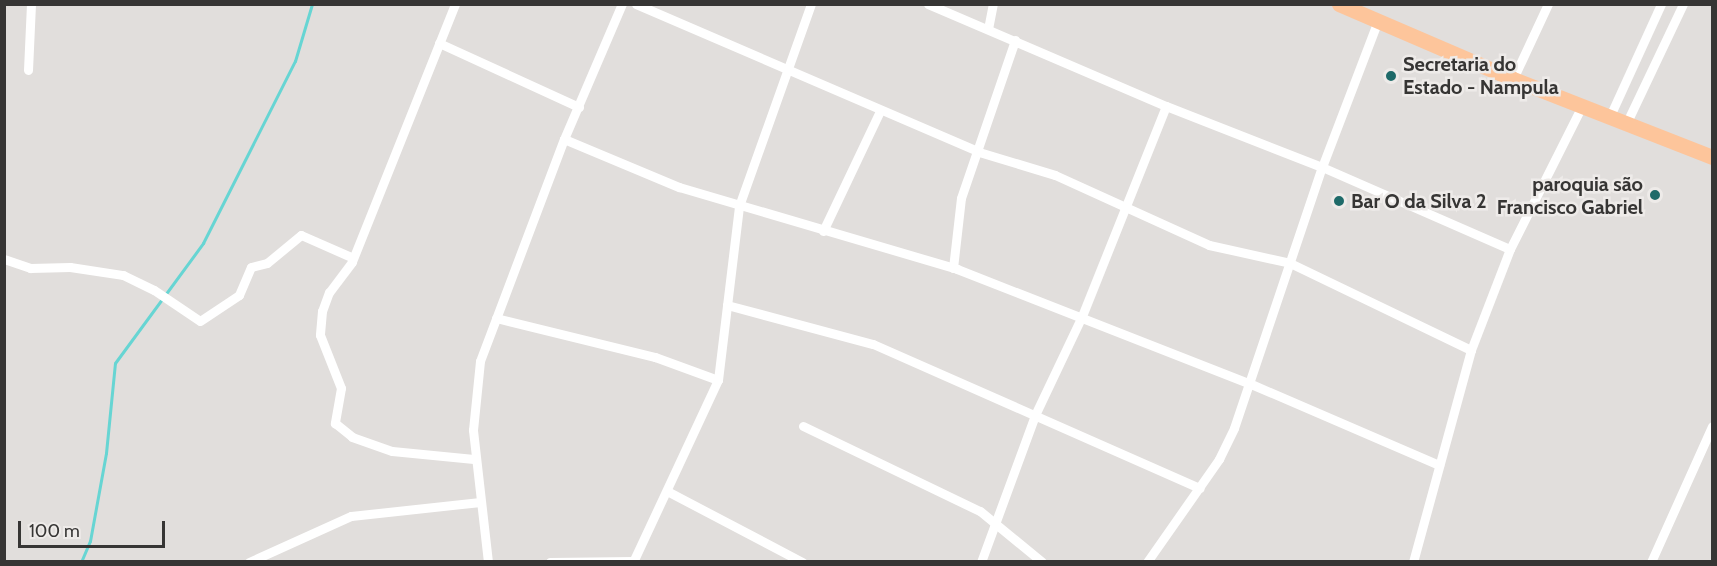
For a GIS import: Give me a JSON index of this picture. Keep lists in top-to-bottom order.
{
  "places": ["Secretaria do Estado - Nampula", "paroquia são Francisco Gabriel", "Bar O da Silva 2"],
  "scale_bar": "100 m"
}
